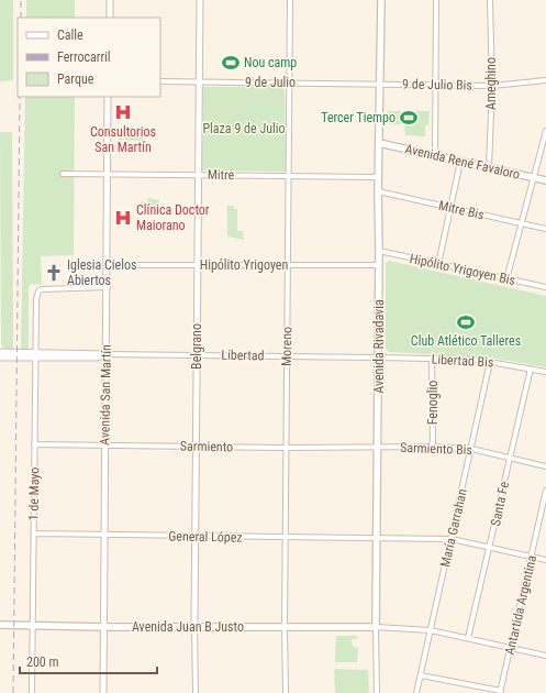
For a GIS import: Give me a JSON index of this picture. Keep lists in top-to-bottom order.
{
  "streets": {
    "main road": ["Avenida René Favaloro", "Avenida Rivadavia", "Avenida Juan B Justo"],
    "street": [
      "9 de Julio",
      "Ameghino",
      "9 de Julio Bis",
      "Mitre",
      "Mitre Bis",
      "Hipólito Yrigoyen",
      "Hipólito Yrigoyen Bis",
      "Belgrano",
      "Moreno",
      "Libertad",
      "Libertad Bis",
      "Avenida San Martín",
      "Fenoglio",
      "Sarmiento",
      "Sarmiento Bis",
      "1 de Mayo",
      "Santa Fe",
      "María Garrahan",
      "General López",
      "Antartida Argentina"
    ]
  },
  "crossings": [
    ["9 de Julio", "9 de Julio Bis"],
    ["9 de Julio", "Belgrano"],
    ["9 de Julio", "Moreno"],
    ["9 de Julio", "Avenida Rivadavia"],
    ["Ameghino", "9 de Julio Bis"],
    ["Ameghino", "Avenida René Favaloro"],
    ["9 de Julio Bis", "Avenida Rivadavia"],
    ["Avenida René Favaloro", "Avenida Rivadavia"],
    ["Mitre", "Belgrano"],
    ["Mitre", "Moreno"],
    ["Mitre", "Avenida Rivadavia"],
    ["Mitre", "Avenida San Martín"],
    ["Mitre Bis", "Avenida Rivadavia"],
    ["Hipólito Yrigoyen", "Belgrano"],
    ["Hipólito Yrigoyen", "Moreno"],
    ["Hipólito Yrigoyen", "Avenida Rivadavia"],
    ["Hipólito Yrigoyen", "Avenida San Martín"],
    ["Hipólito Yrigoyen Bis", "Avenida Rivadavia"],
    ["Belgrano", "Libertad"],
    ["Belgrano", "Sarmiento"],
    ["Belgrano", "General López"],
    ["Belgrano", "Avenida Juan B Justo"],
    ["Moreno", "Libertad"],
    ["Moreno", "Sarmiento"],
    ["Moreno", "General López"],
    ["Moreno", "Avenida Juan B Justo"],
    ["Avenida Rivadavia", "Libertad"],
    ["Avenida Rivadavia", "Libertad Bis"],
    ["Avenida Rivadavia", "Sarmiento"],
    ["Avenida Rivadavia", "Sarmiento Bis"],
    ["Avenida Rivadavia", "General López"],
    ["Avenida Rivadavia", "Avenida Juan B Justo"],
    ["Libertad", "Libertad Bis"],
    ["Libertad", "Avenida San Martín"],
    ["Libertad Bis", "Fenoglio"],
    ["Libertad Bis", "Santa Fe"],
    ["Libertad Bis", "María Garrahan"],
    ["Avenida San Martín", "Sarmiento"],
    ["Avenida San Martín", "1 de Mayo"],
    ["Avenida San Martín", "General López"],
    ["Avenida San Martín", "Avenida Juan B Justo"],
    ["Fenoglio", "Sarmiento Bis"],
    ["Sarmiento", "Sarmiento Bis"],
    ["Sarmiento", "1 de Mayo"],
    ["Sarmiento Bis", "Santa Fe"],
    ["Sarmiento Bis", "María Garrahan"],
    ["1 de Mayo", "General López"],
    ["1 de Mayo", "Avenida Juan B Justo"],
    ["Santa Fe", "General López"],
    ["María Garrahan", "General López"],
    ["General López", "Antartida Argentina"]
  ],
  "parks": ["Plaza 9 de Julio"],
  "places": {
    "sports": ["Nou camp", "Tercer Tiempo", "Club Atlético Talleres"],
    "hospital": ["Consultorios San Martín", "Clínica Doctor Maiorano"],
    "church": ["Iglesia Cielos Abiertos"]
  },
  "legend": ["Calle", "Ferrocarril", "Parque"],
  "scale_bar": "200 m"
}
